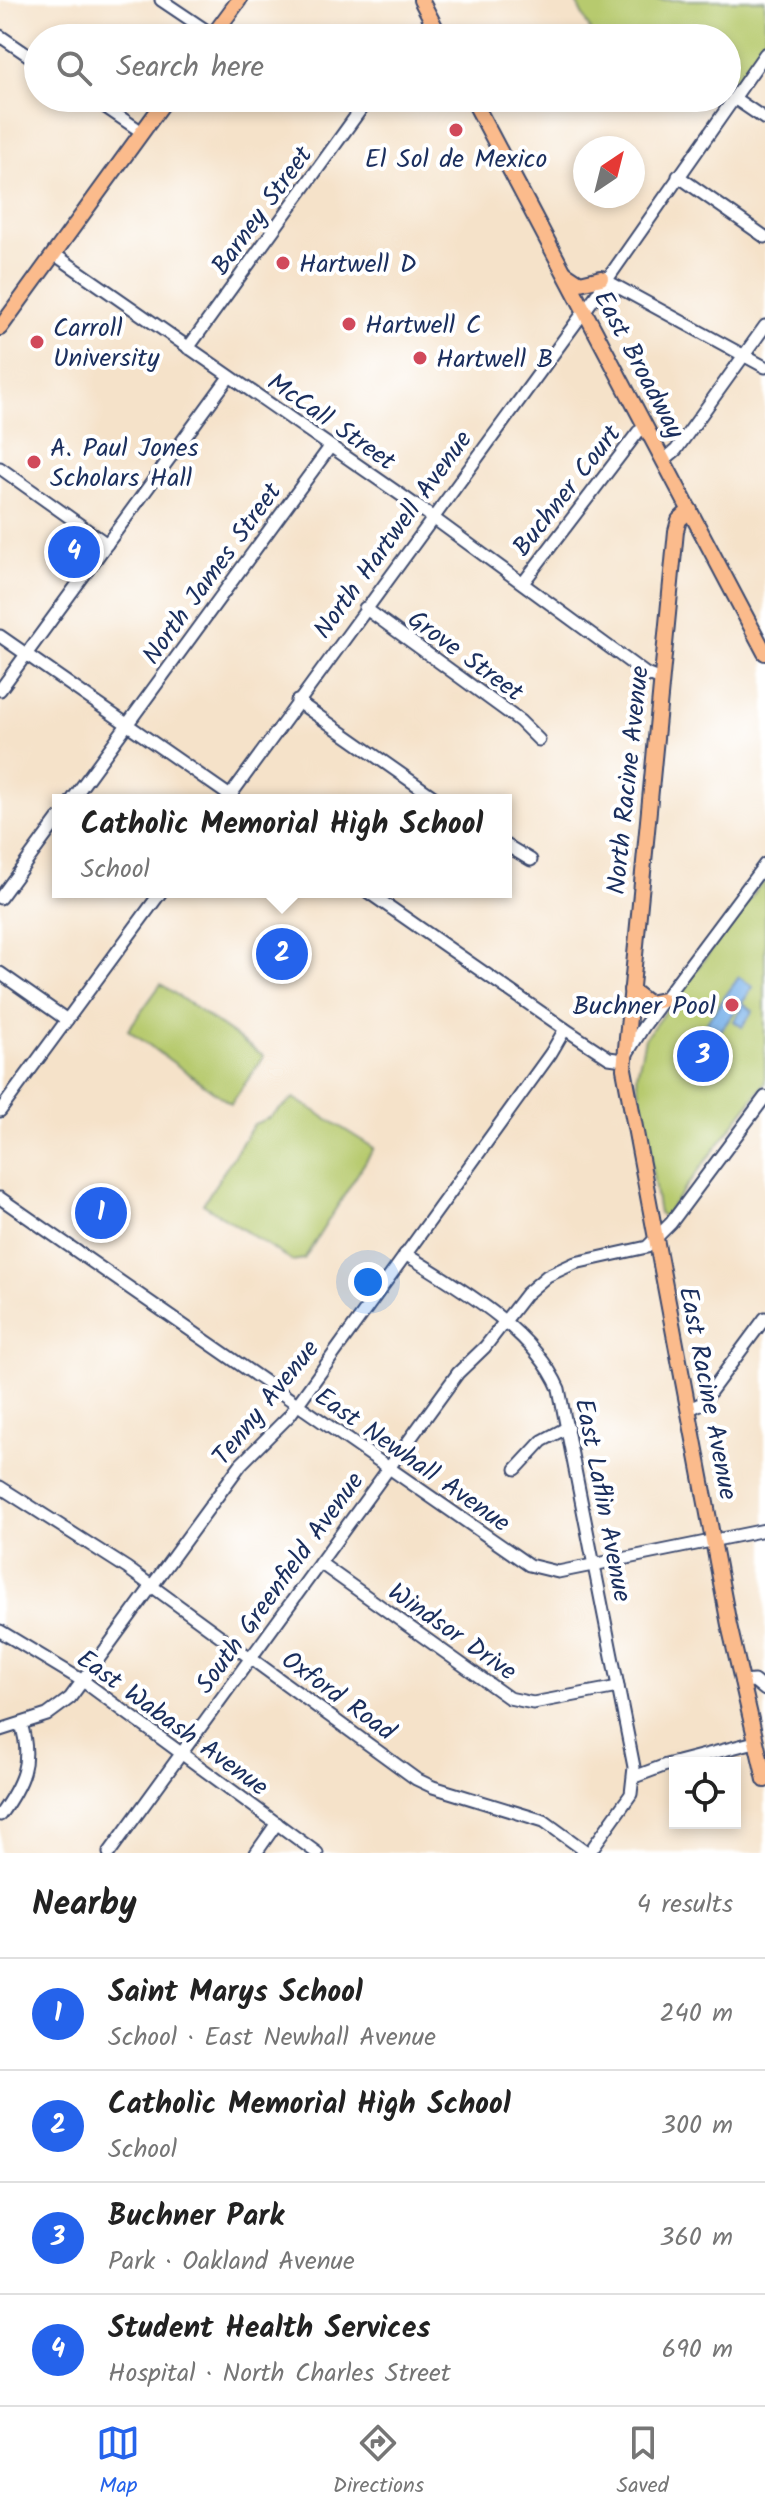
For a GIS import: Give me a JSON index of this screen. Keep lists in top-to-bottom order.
{
  "streets": {
    "main road": ["East Broadway", "North Racine Avenue", "East Racine Avenue"],
    "street": [
      "Barney Street",
      "McCall Street",
      "Buchner Court",
      "North Hartwell Avenue",
      "North James Street",
      "Grove Street",
      "Tenny Avenue",
      "East Newhall Avenue",
      "East Laflin Avenue",
      "South Greenfield Avenue",
      "Windsor Drive",
      "Oxford Road",
      "East Wabash Avenue"
    ]
  },
  "crossings": [
    ["Barney Street", "McCall Street"],
    ["East Broadway", "Buchner Court"],
    ["East Broadway", "North Hartwell Avenue"],
    ["East Broadway", "North Racine Avenue"],
    ["McCall Street", "Buchner Court"],
    ["McCall Street", "North Hartwell Avenue"],
    ["McCall Street", "North James Street"],
    ["McCall Street", "North Racine Avenue"],
    ["North Hartwell Avenue", "Grove Street"],
    ["North Racine Avenue", "East Racine Avenue"],
    ["East Racine Avenue", "East Newhall Avenue"],
    ["East Racine Avenue", "South Greenfield Avenue"],
    ["Tenny Avenue", "East Newhall Avenue"],
    ["Tenny Avenue", "East Laflin Avenue"],
    ["Tenny Avenue", "Oxford Road"],
    ["Tenny Avenue", "East Wabash Avenue"],
    ["East Newhall Avenue", "East Laflin Avenue"],
    ["East Newhall Avenue", "South Greenfield Avenue"],
    ["East Laflin Avenue", "South Greenfield Avenue"],
    ["East Laflin Avenue", "Windsor Drive"],
    ["South Greenfield Avenue", "Windsor Drive"],
    ["South Greenfield Avenue", "Oxford Road"],
    ["South Greenfield Avenue", "East Wabash Avenue"]
  ],
  "places": [
    "El Sol de Mexico",
    "Hartwell D",
    "Hartwell C",
    "Carroll University",
    "Hartwell B",
    "A. Paul Jones Scholars Hall",
    "Buchner Pool"
  ],
  "north": "top right",
  "page": {
    "search": "Search here",
    "pins": [
      "4",
      "2",
      "3",
      "1"
    ],
    "popup": ["Catholic Memorial High School", "School"],
    "heading": ["Nearby", "4 results"],
    "list": [
      {
        "mark": "1",
        "name": "Saint Marys School",
        "note": "School · East Newhall Avenue",
        "value": "240 m"
      },
      {
        "mark": "2",
        "name": "Catholic Memorial High School",
        "note": "School",
        "value": "300 m"
      },
      {
        "mark": "3",
        "name": "Buchner Park",
        "note": "Park · Oakland Avenue",
        "value": "360 m"
      },
      {
        "mark": "4",
        "name": "Student Health Services",
        "note": "Hospital · North Charles Street",
        "value": "690 m"
      }
    ],
    "nav": ["Map", "Directions", "Saved"]
  }
}
